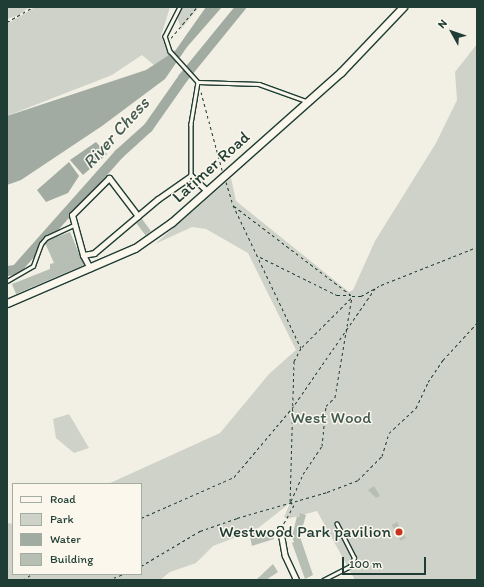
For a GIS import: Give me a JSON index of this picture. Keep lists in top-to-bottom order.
{
  "streets": {
    "street": ["Latimer Road"]
  },
  "water": ["River Chess"],
  "parks": ["West Wood"],
  "places": ["Westwood Park pavilion"],
  "legend": [
    "Road",
    "Park",
    "Water",
    "Building"
  ],
  "scale_bar": "100 m",
  "north": "top left"
}
